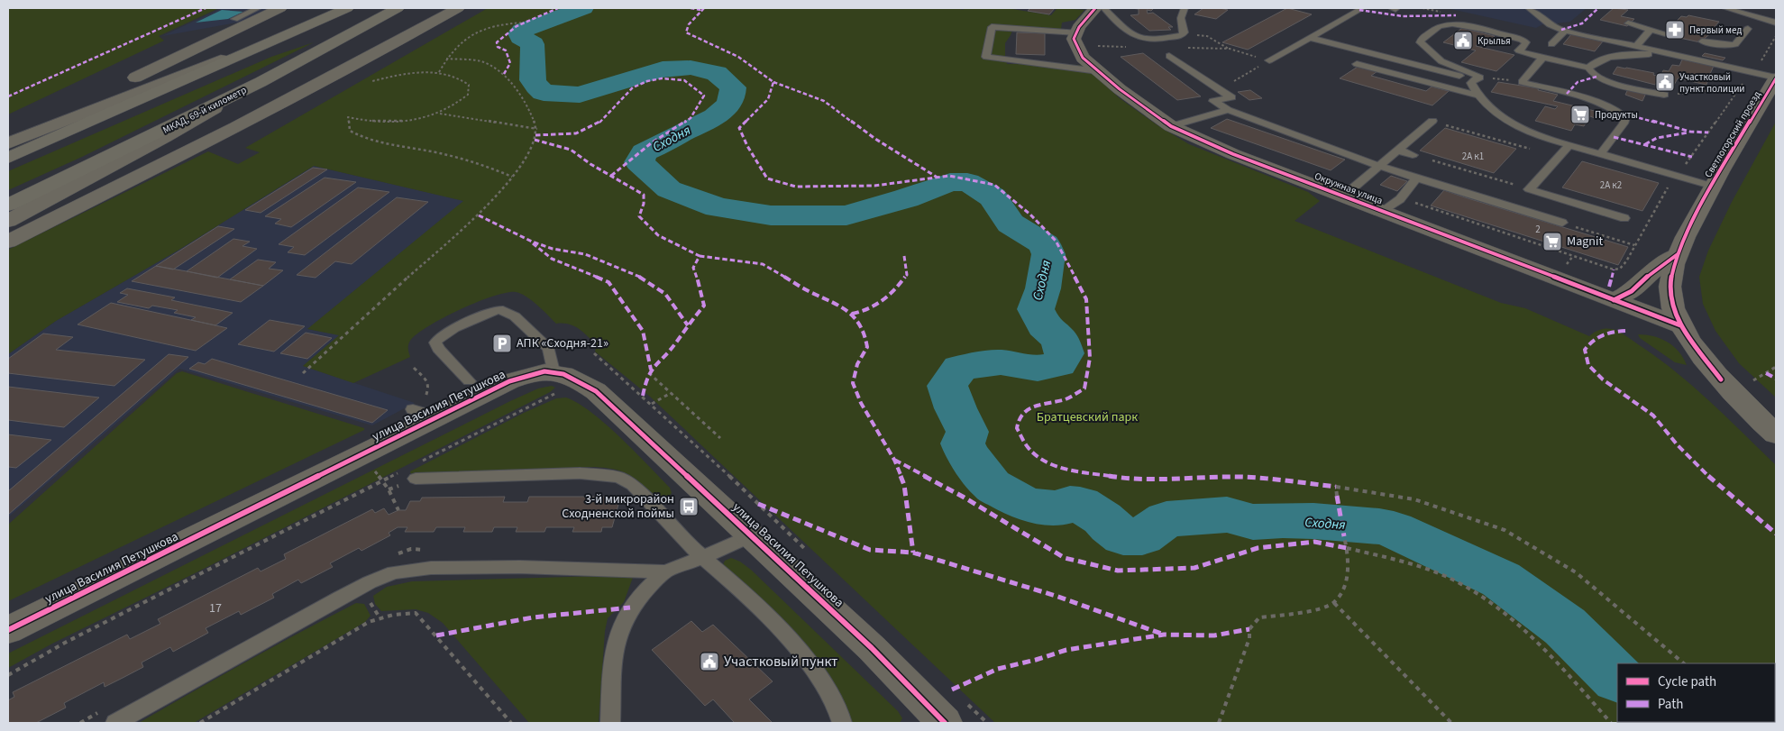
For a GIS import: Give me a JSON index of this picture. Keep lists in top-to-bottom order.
{
  "streets": {
    "highway": ["МКАД, 69-й километр"],
    "main road": ["Светлогорский проезд"],
    "street": ["Окружная улица", "улица Василия Петушкова"]
  },
  "crossings": [
    ["Светлогорский проезд", "Окружная улица"]
  ],
  "water": ["Сходня"],
  "parks": ["Братцевский парк"],
  "places": {
    "pharmacy": ["Первый мед"],
    "public building": ["Крылья", "Участковый пункт полиции", "Участковый пункт"],
    "supermarket": ["Продукты", "Magnit"],
    "parking": ["АПК «Сходня-21»"],
    "bus stop": ["3-й микрорайон Сходненской поймы"]
  },
  "house_numbers": [
    "2А к1",
    "2А к2",
    "2",
    "17"
  ],
  "legend": ["Cycle path", "Path"]
}
